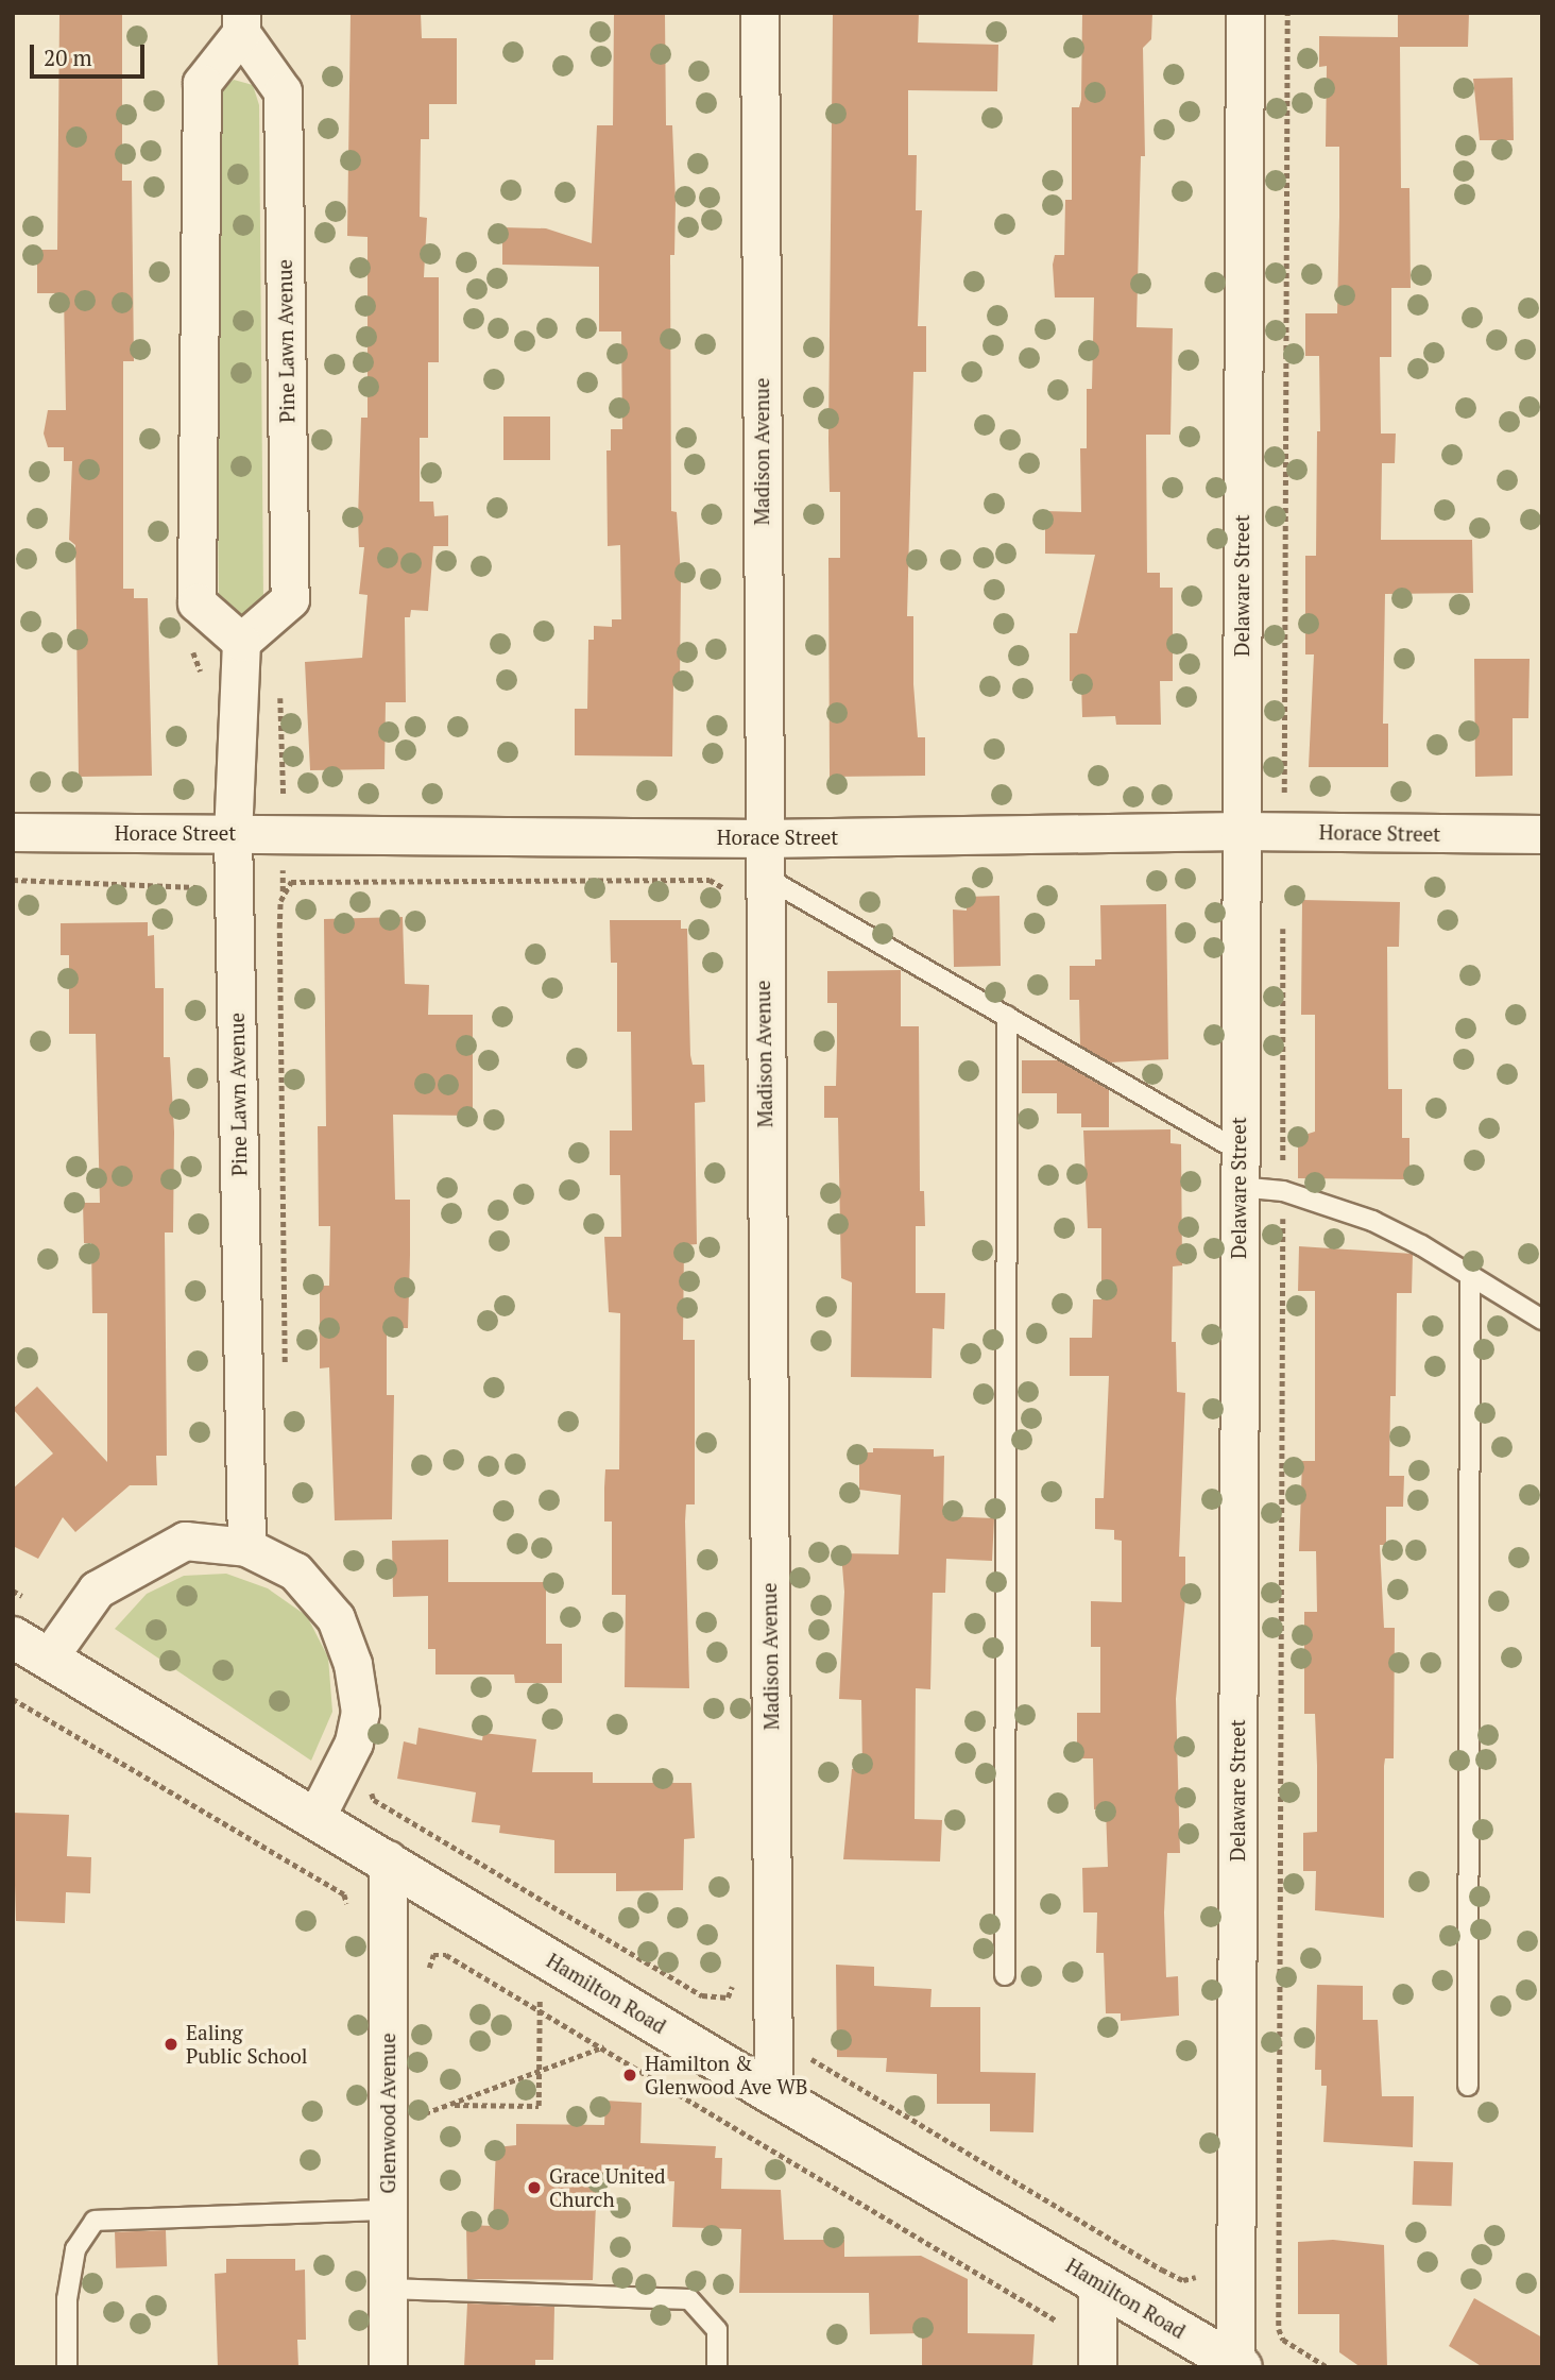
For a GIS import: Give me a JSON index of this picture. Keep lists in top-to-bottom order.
{
  "streets": {
    "main road": ["Hamilton Road"],
    "street": [
      "Pine Lawn Avenue",
      "Madison Avenue",
      "Delaware Street",
      "Horace Street",
      "Glenwood Avenue"
    ]
  },
  "crossings": [
    ["Pine Lawn Avenue", "Horace Street"],
    ["Madison Avenue", "Horace Street"],
    ["Madison Avenue", "Hamilton Road"],
    ["Delaware Street", "Horace Street"],
    ["Delaware Street", "Hamilton Road"],
    ["Hamilton Road", "Glenwood Avenue"]
  ],
  "places": ["Ealing Public School", "Hamilton & Glenwood Ave WB", "Grace United Church"],
  "scale_bar": "20 m"
}
